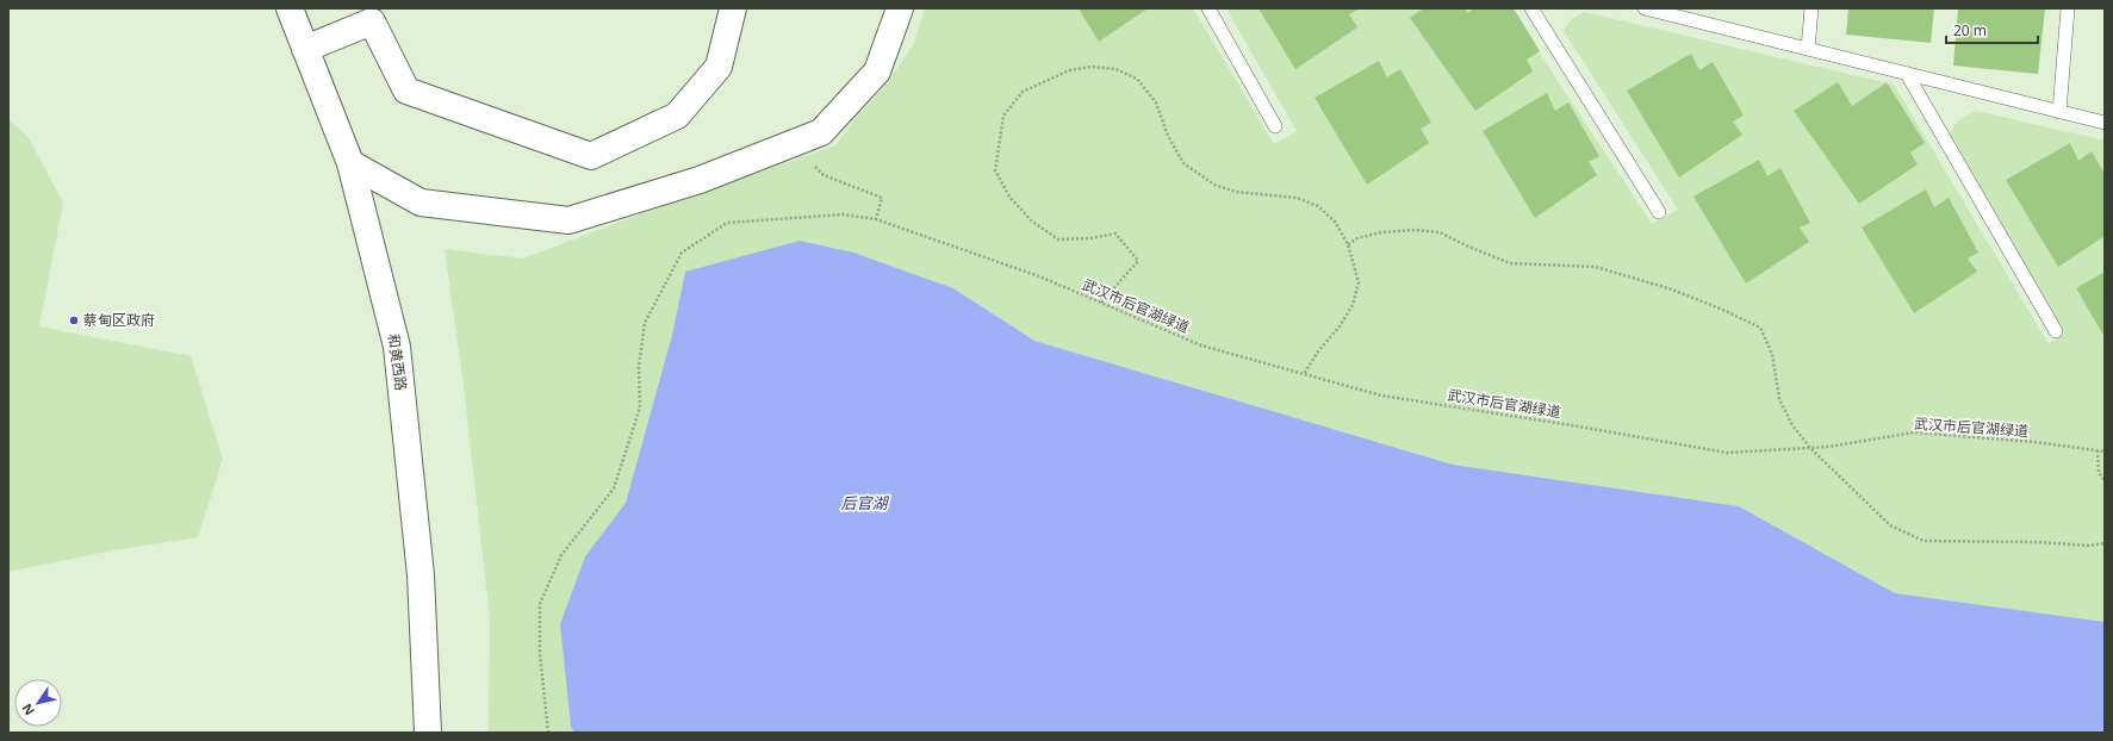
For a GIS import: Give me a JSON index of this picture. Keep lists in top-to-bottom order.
{
  "streets": {
    "street": ["和黄西路"],
    "path": ["武汉市后官湖绿道"]
  },
  "water": ["后官湖"],
  "places": ["蔡甸区政府"],
  "scale_bar": "20 m",
  "north": "bottom left"
}
